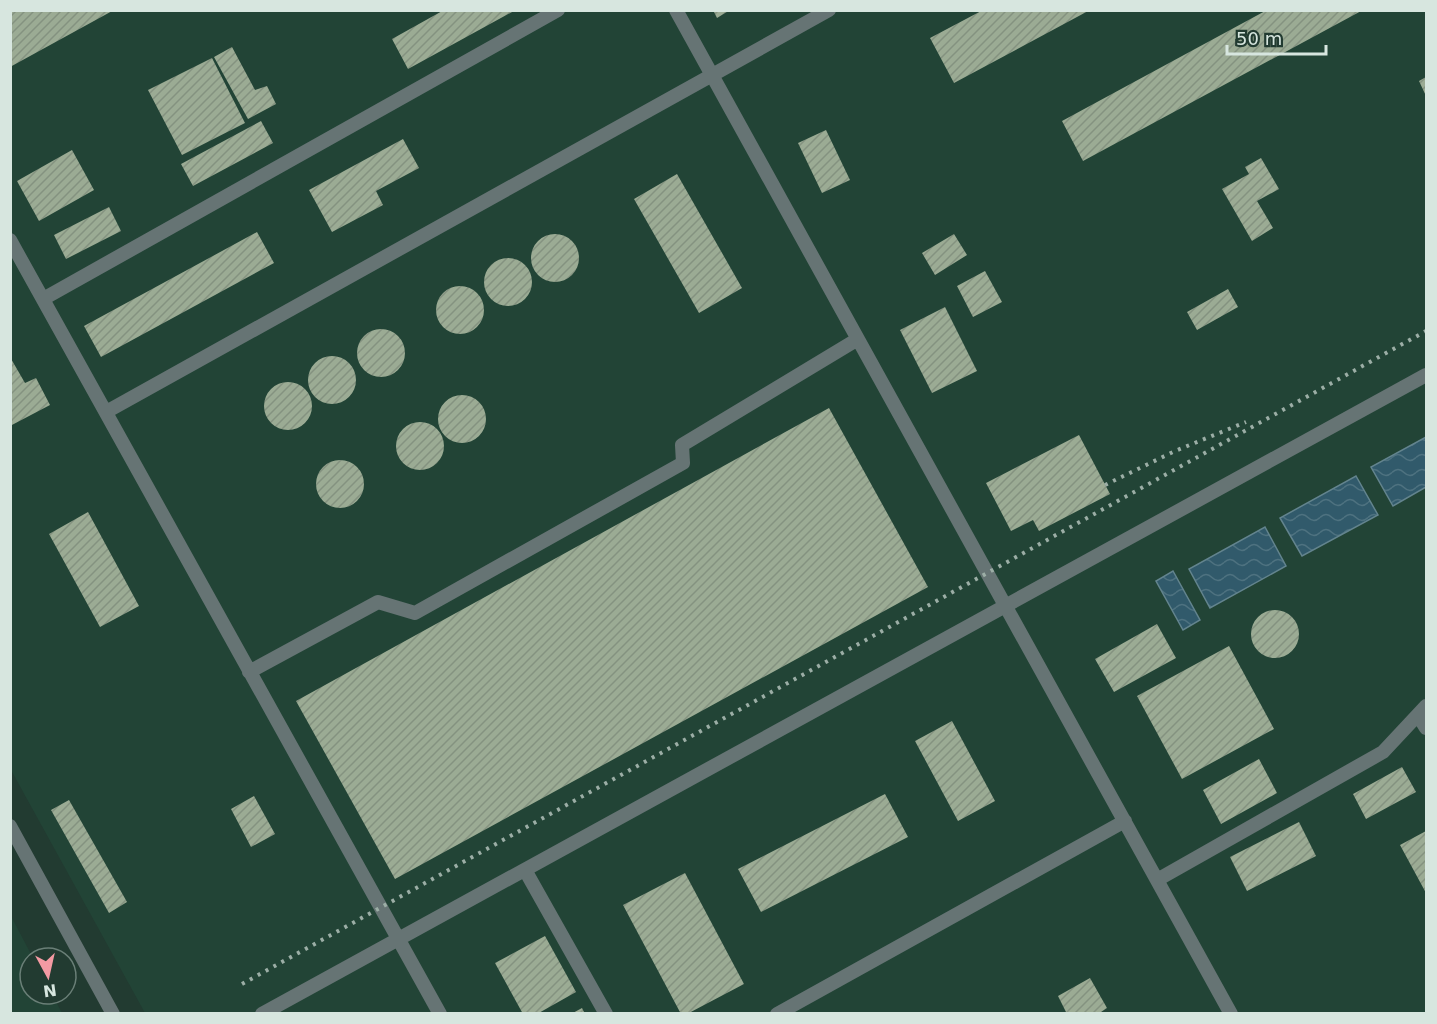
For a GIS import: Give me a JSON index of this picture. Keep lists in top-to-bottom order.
{
  "scale_bar": "50 m",
  "north": "bottom"
}
